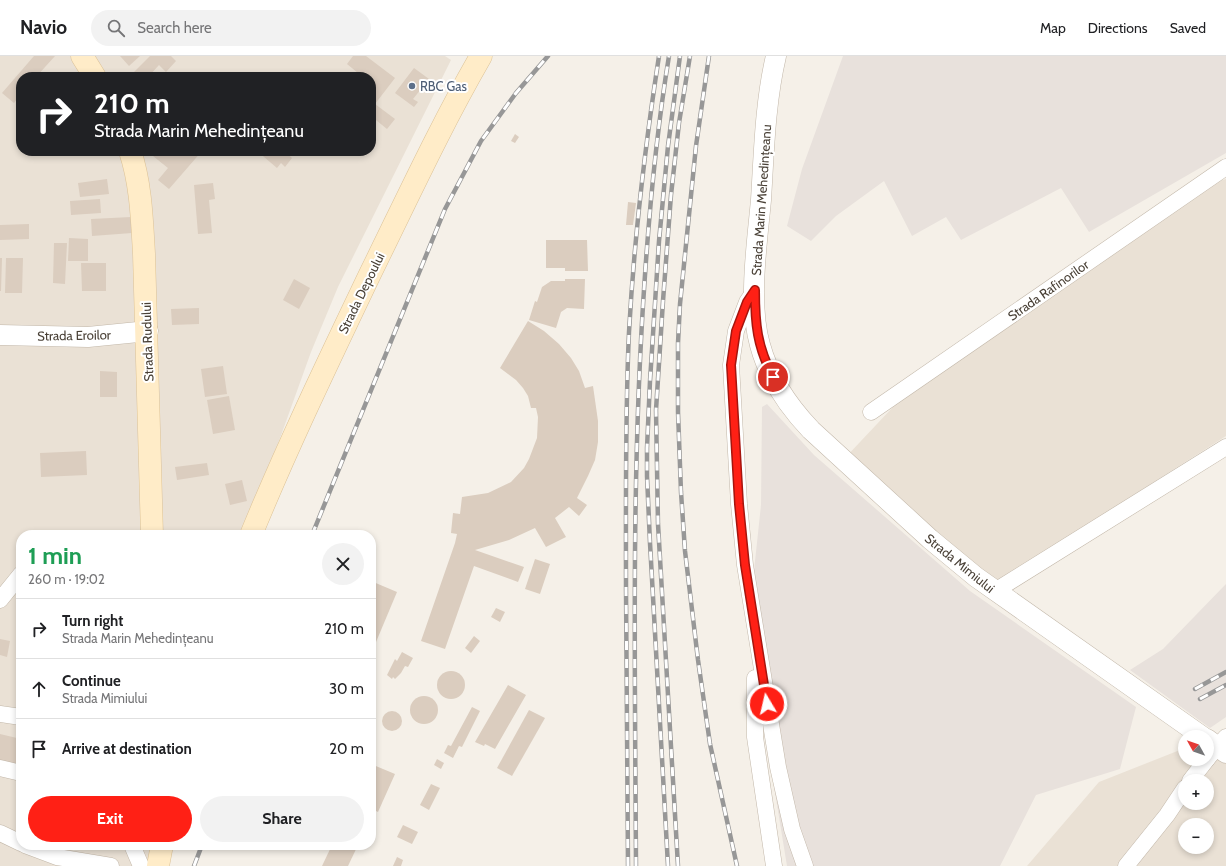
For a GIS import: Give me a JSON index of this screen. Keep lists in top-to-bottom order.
{
  "streets": {
    "main road": ["Strada Depoului", "Strada Rudului"],
    "street": [
      "Strada Marin Mehedințeanu",
      "Strada Rafinorilor",
      "Strada Eroilor",
      "Strada Mimiului"
    ]
  },
  "crossings": [
    ["Strada Marin Mehedințeanu", "Strada Mimiului"],
    ["Strada Eroilor", "Strada Rudului"]
  ],
  "places": ["RBC Gas"],
  "north": "top left",
  "page": {
    "header": "Navio",
    "search": "Search here",
    "nav": ["Map", "Directions", "Saved"],
    "turn": ["210 m", "Strada Marin Mehedințeanu"],
    "heading": ["1 min", "260 m · 19:02"],
    "list": [
      {
        "name": "Turn right",
        "note": "Strada Marin Mehedințeanu",
        "value": "210 m"
      },
      {
        "name": "Continue",
        "note": "Strada Mimiului",
        "value": "30 m"
      },
      {
        "name": "Arrive at destination",
        "value": "20 m"
      }
    ],
    "map_buttons": ["+", "−"],
    "buttons": ["Exit", "Share"]
  }
}
